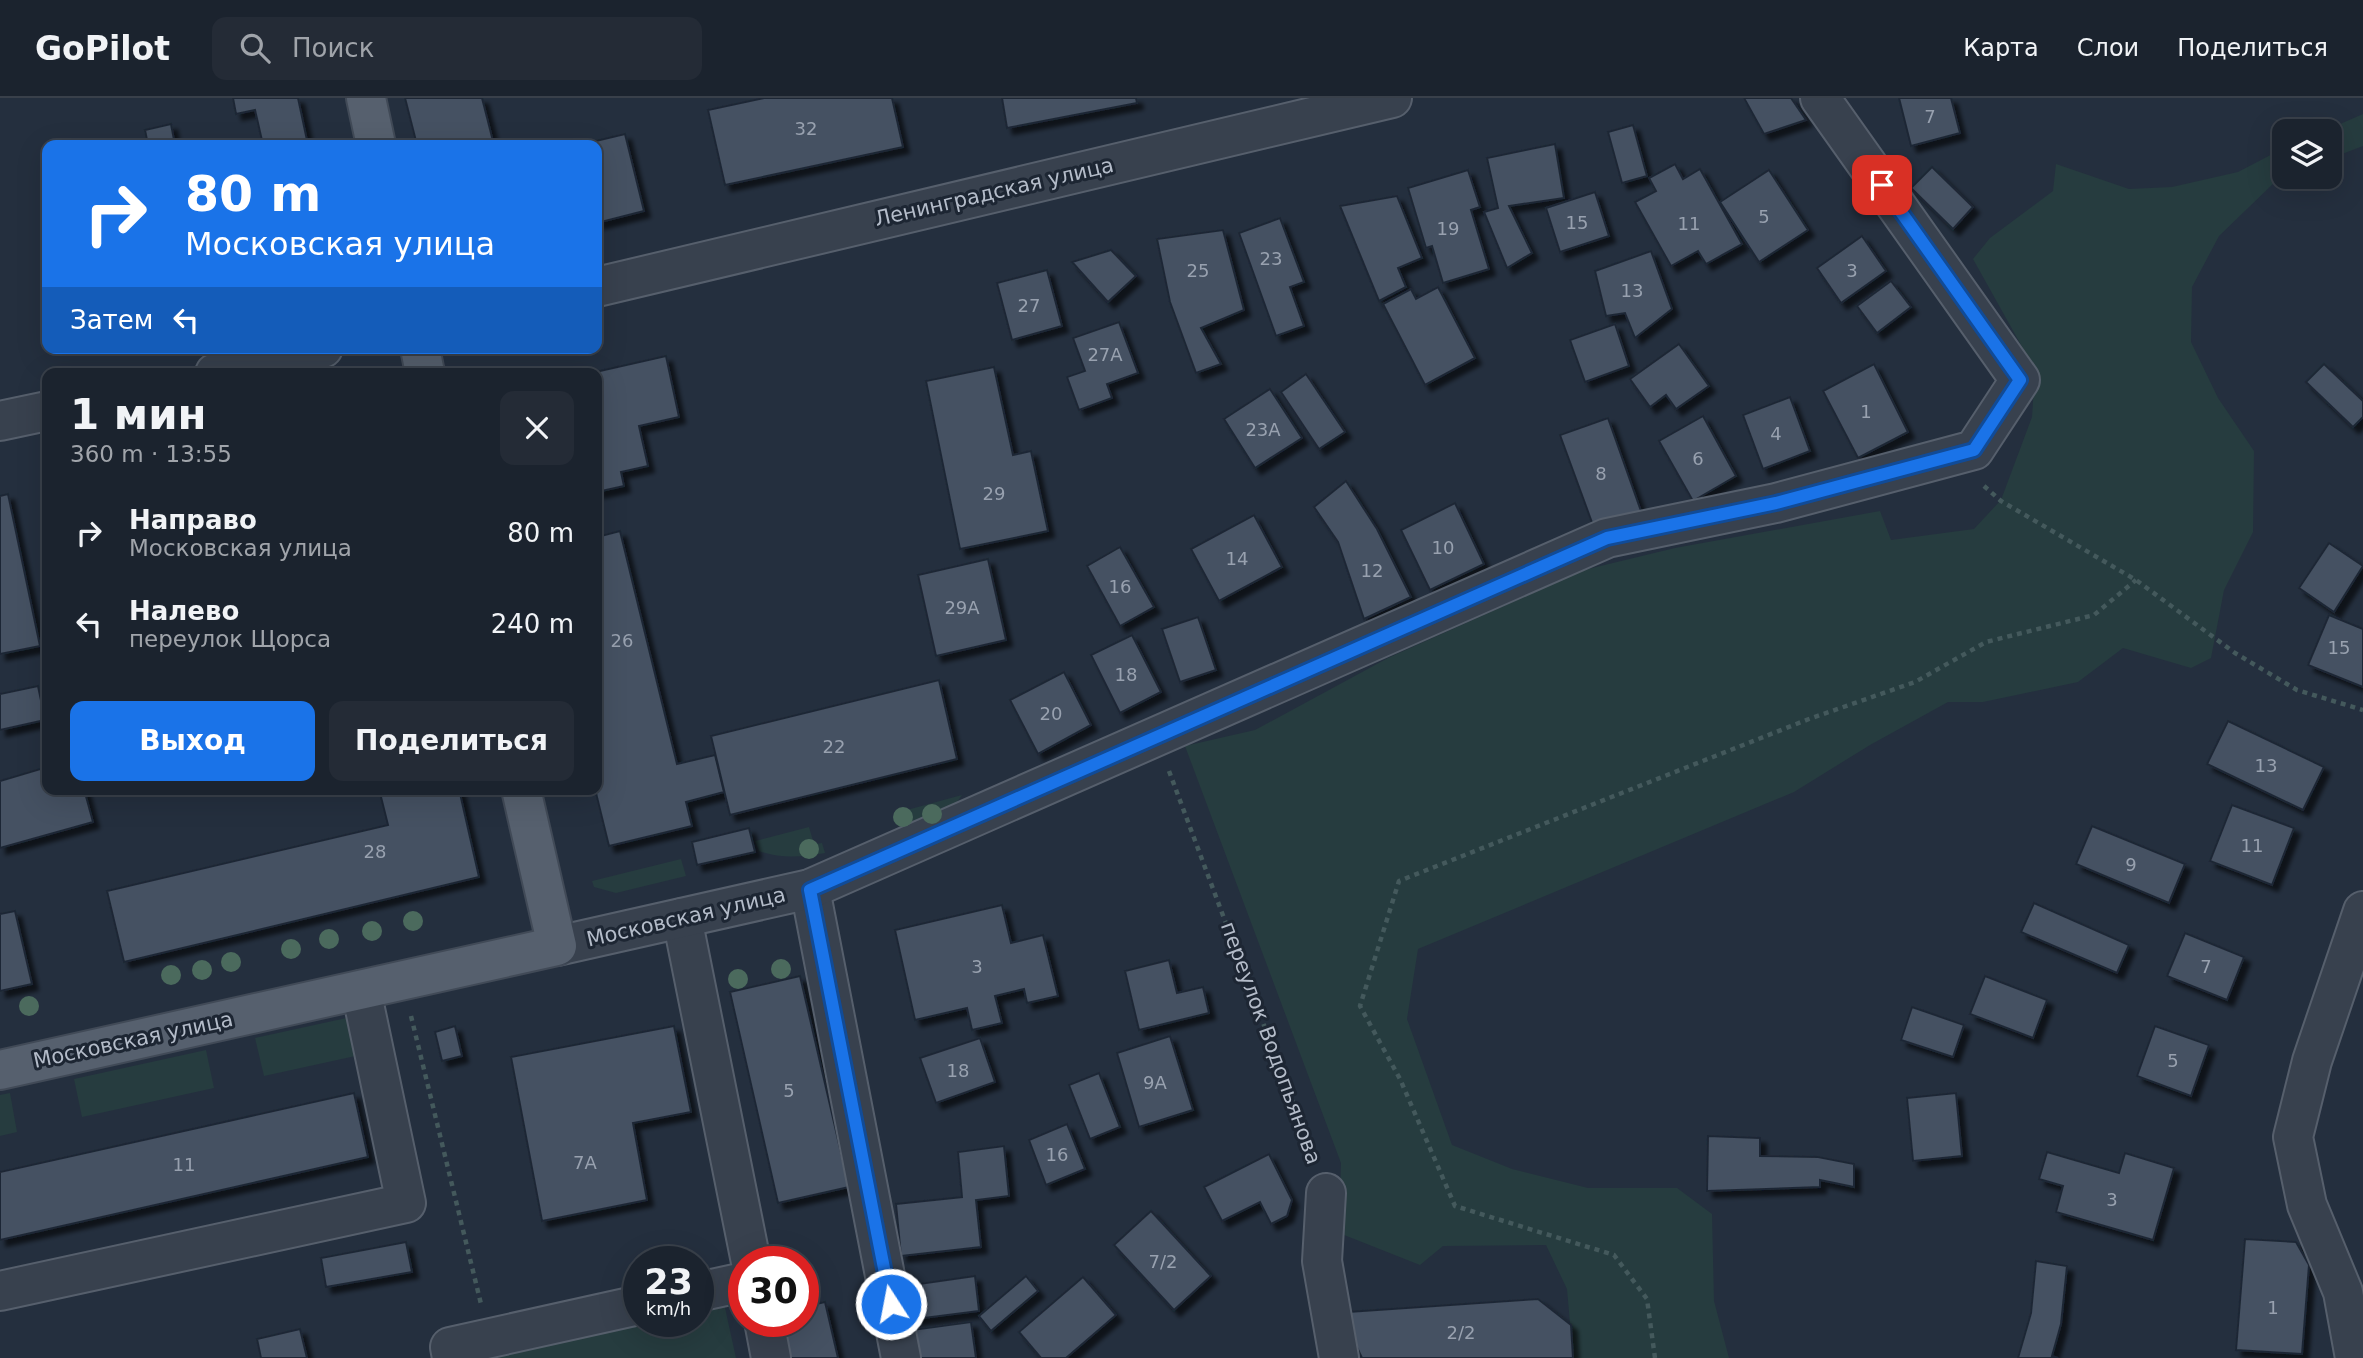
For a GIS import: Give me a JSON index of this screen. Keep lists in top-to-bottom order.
{
  "streets": {
    "main road": ["Московская улица"],
    "street": ["Ленинградская улица"],
    "path": ["переулок Водопьянова"]
  },
  "crossings": [
    ["Московская улица", "переулок Водопьянова"]
  ],
  "house_numbers": [
    "7",
    "32",
    "5",
    "15",
    "11",
    "19",
    "23",
    "25",
    "3",
    "13",
    "27",
    "27А",
    "1",
    "23А",
    "4",
    "6",
    "8",
    "29",
    "10",
    "14",
    "12",
    "16",
    "29А",
    "26",
    "15",
    "18",
    "20",
    "22",
    "13",
    "11",
    "28",
    "9",
    "3",
    "7",
    "5",
    "18",
    "9А",
    "5",
    "16",
    "7А",
    "11",
    "3",
    "7/2",
    "1",
    "2/2"
  ],
  "page": {
    "header": "GoPilot",
    "search": "Поиск",
    "nav": ["Карта", "Слои", "Поделиться"],
    "turn": ["80 m", "Московская улица"],
    "then": "Затем",
    "heading": ["1 мин", "360 m · 13:55"],
    "list": [
      {
        "name": "Направо",
        "note": "Московская улица",
        "value": "80 m"
      },
      {
        "name": "Налево",
        "note": "переулок Щорса",
        "value": "240 m"
      }
    ],
    "buttons": ["Выход", "Поделиться"],
    "speed": "23 km/h",
    "limit": "30"
  }
}
